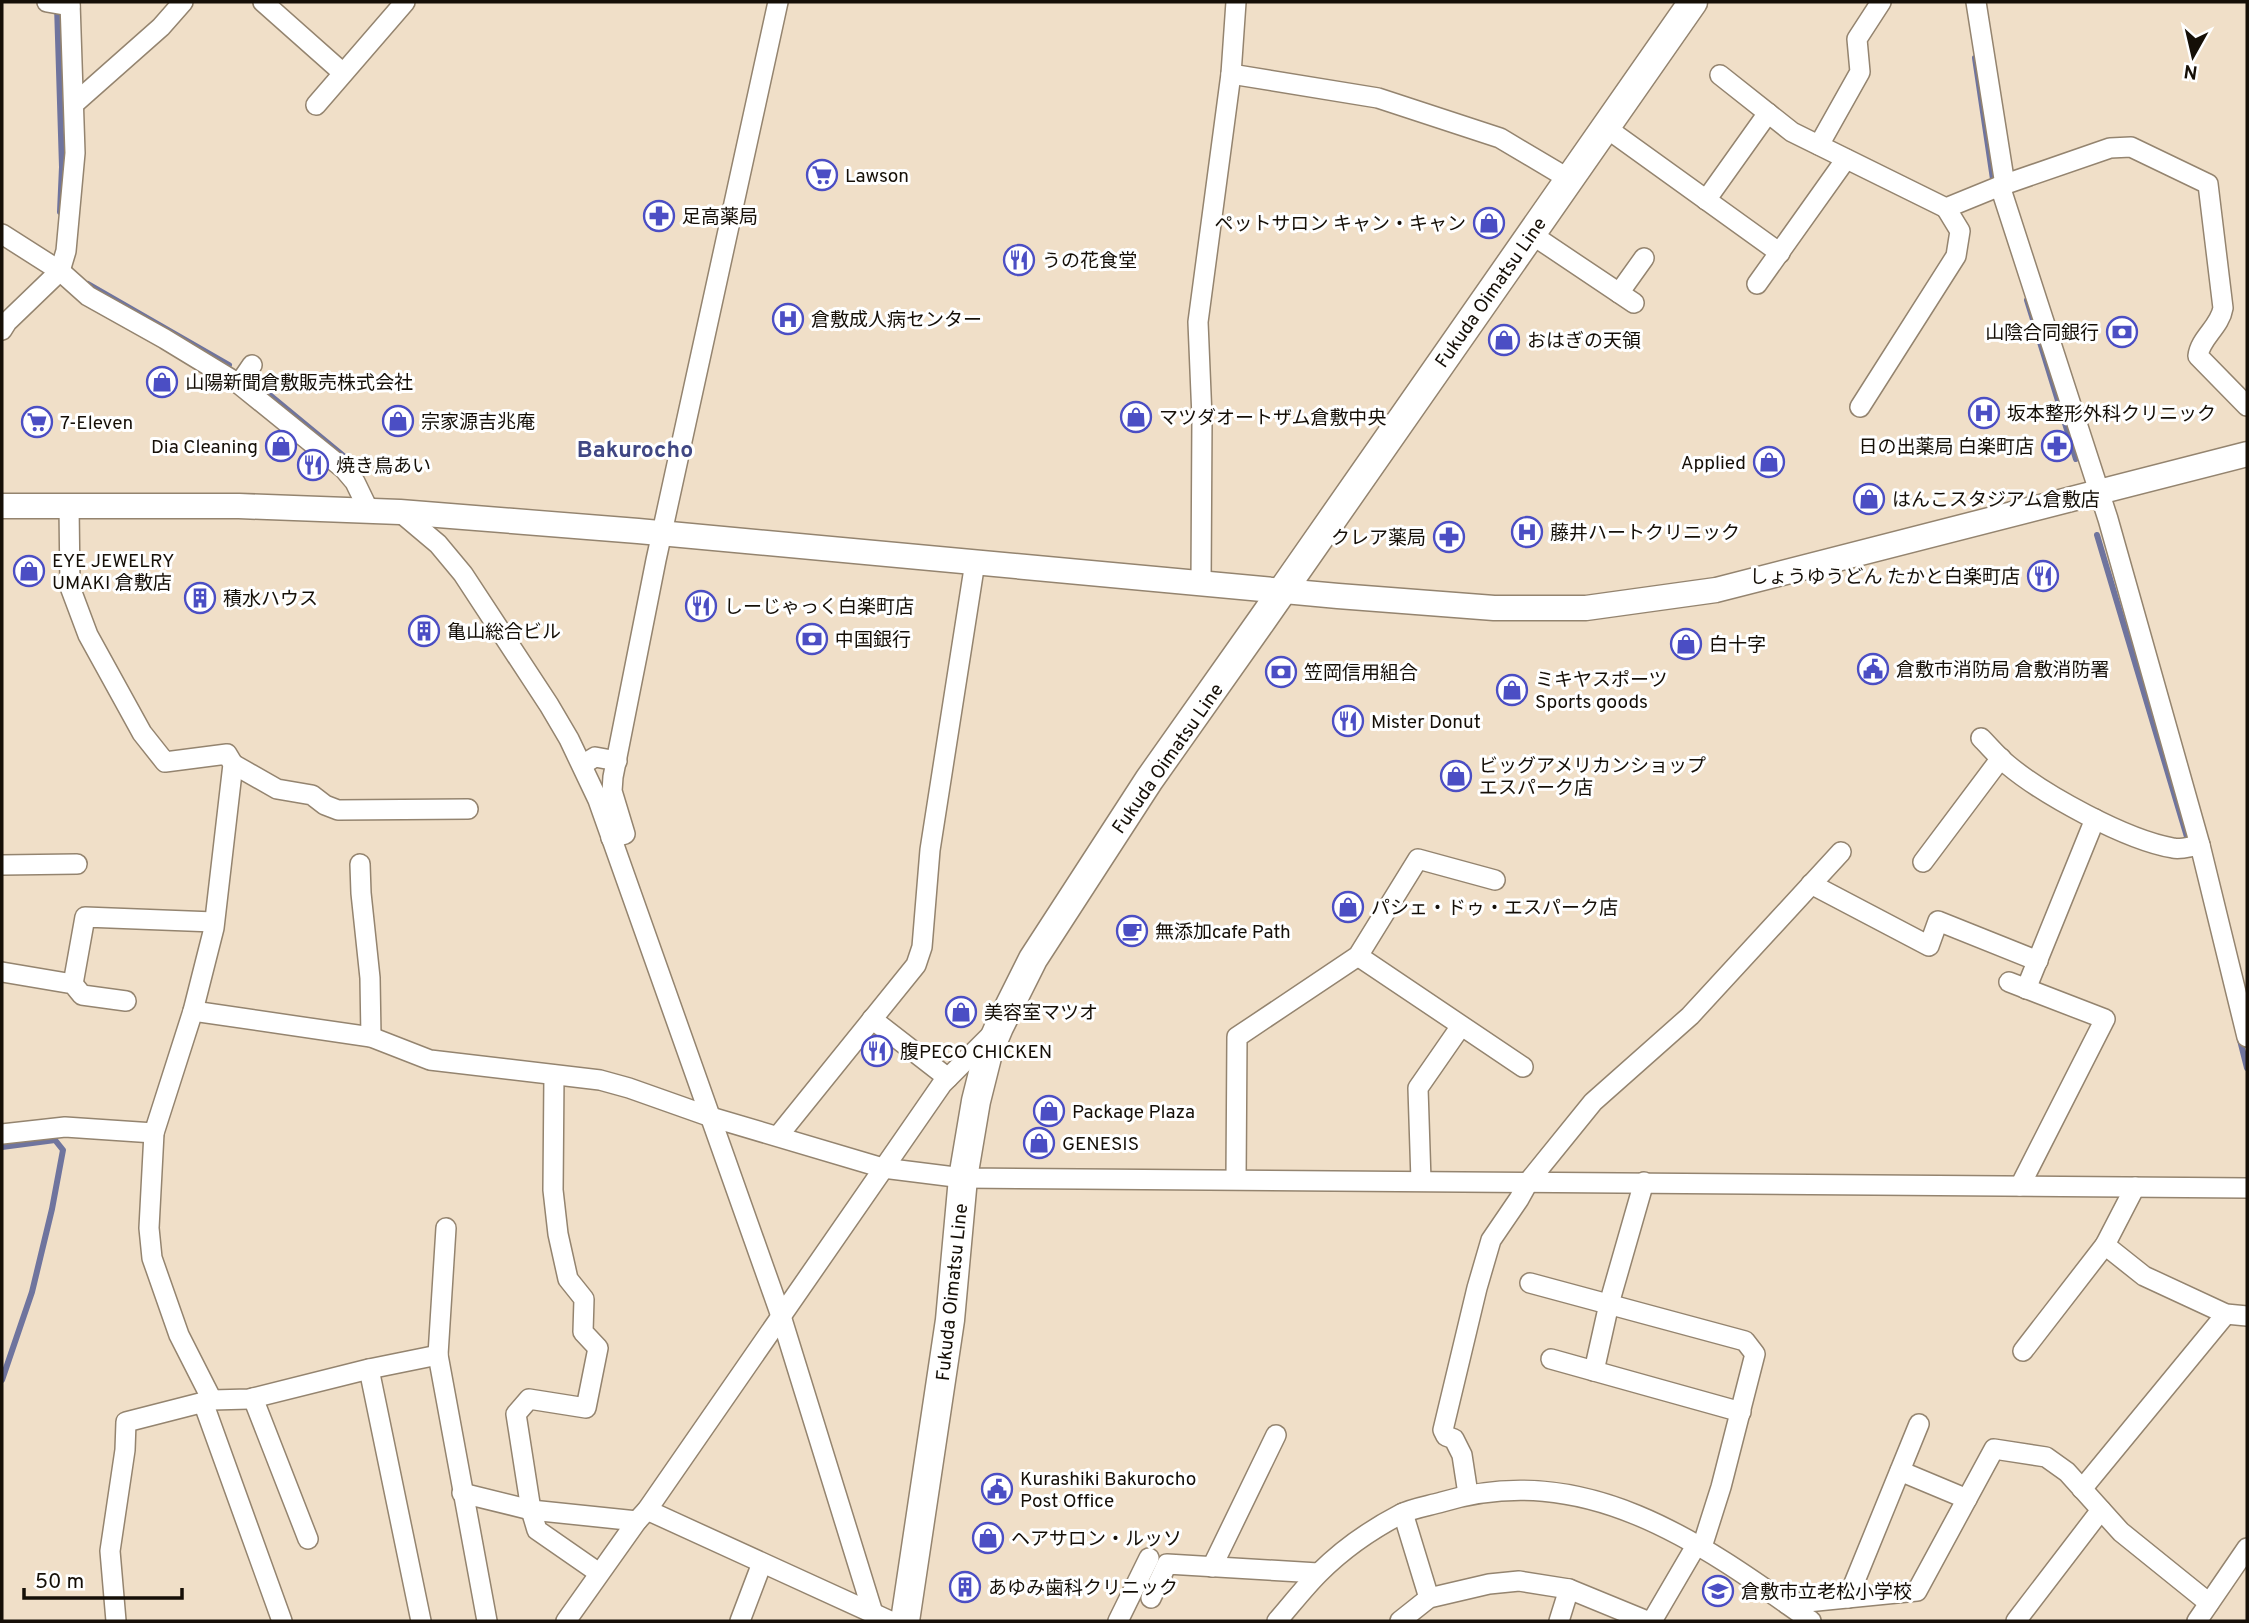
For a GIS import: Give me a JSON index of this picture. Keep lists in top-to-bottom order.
{
  "streets": {
    "main road": ["Fukuda Oimatsu Line"]
  },
  "districts": ["Bakurocho"],
  "places": {
    "supermarket": ["Lawson", "7-Eleven"],
    "pharmacy": ["足高薬局", "日の出薬局 白楽町店", "クレア薬局"],
    "shop": [
      "ペットサロン キャン・キャン",
      "おはぎの天領",
      "山陽新聞倉敷販売株式会社",
      "マツダオートザム倉敷中央",
      "宗家源吉兆庵",
      "Dia Cleaning",
      "Applied",
      "はんこスタジアム倉敷店",
      "EYE JEWELRY UMAKI 倉敷店",
      "白十字",
      "ミキヤスポーツ Sports goods",
      "ビッグアメリカンショップ エスパーク店",
      "パシェ・ドゥ・エスパーク店",
      "美容室マツオ",
      "Package Plaza",
      "GENESIS",
      "ヘアサロン・ルッソ"
    ],
    "restaurant": [
      "うの花食堂",
      "焼き鳥あい",
      "しょうゆうどん たかと白楽町店",
      "しーじゃっく白楽町店",
      "Mister Donut",
      "腹PECO CHICKEN"
    ],
    "hospital": ["倉敷成人病センター", "坂本整形外科クリニック", "藤井ハートクリニック"],
    "bank": ["山陰合同銀行", "中国銀行", "笠岡信用組合"],
    "building": ["積水ハウス", "亀山総合ビル", "あゆみ歯科クリニック"],
    "public building": ["倉敷市消防局 倉敷消防署", "Kurashiki Bakurocho Post Office"],
    "cafe": ["無添加cafe Path"],
    "school or university": ["倉敷市立老松小学校"]
  },
  "scale_bar": "50 m",
  "north": "bottom"
}
